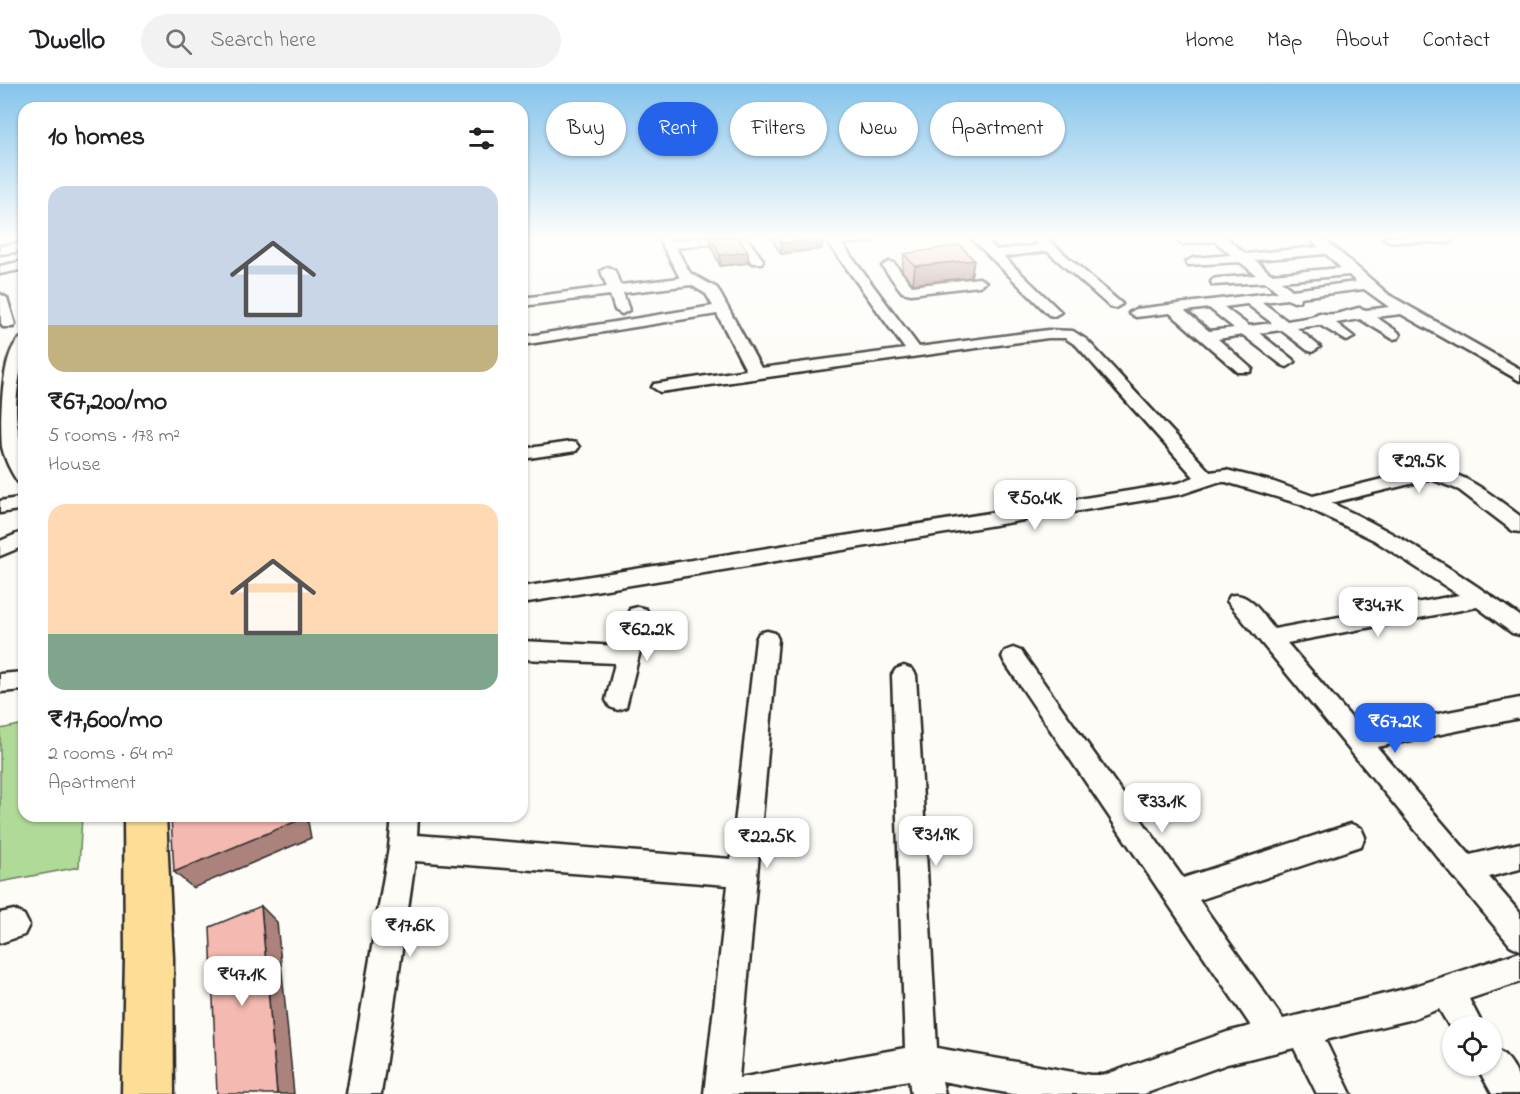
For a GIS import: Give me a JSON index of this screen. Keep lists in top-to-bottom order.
{
  "page": {
    "header": "Dwello",
    "search": "Search here",
    "nav": [
      "Home",
      "Map",
      "About",
      "Contact"
    ],
    "chip": [
      "Buy",
      "Rent",
      "Filters",
      "New",
      "Apartment"
    ],
    "heading": "10 homes",
    "list": [
      {
        "name": "₹67,200/mo",
        "note": "5 rooms · 178 m² · House"
      },
      {
        "name": "₹17,600/mo",
        "note": "2 rooms · 64 m² · Apartment"
      }
    ],
    "price": [
      "₹29.5K",
      "₹50.4K",
      "₹34.7K",
      "₹62.2K",
      "₹67.2K",
      "₹33.1K",
      "₹31.9K",
      "₹22.5K",
      "₹17.6K",
      "₹47.1K"
    ]
  }
}
